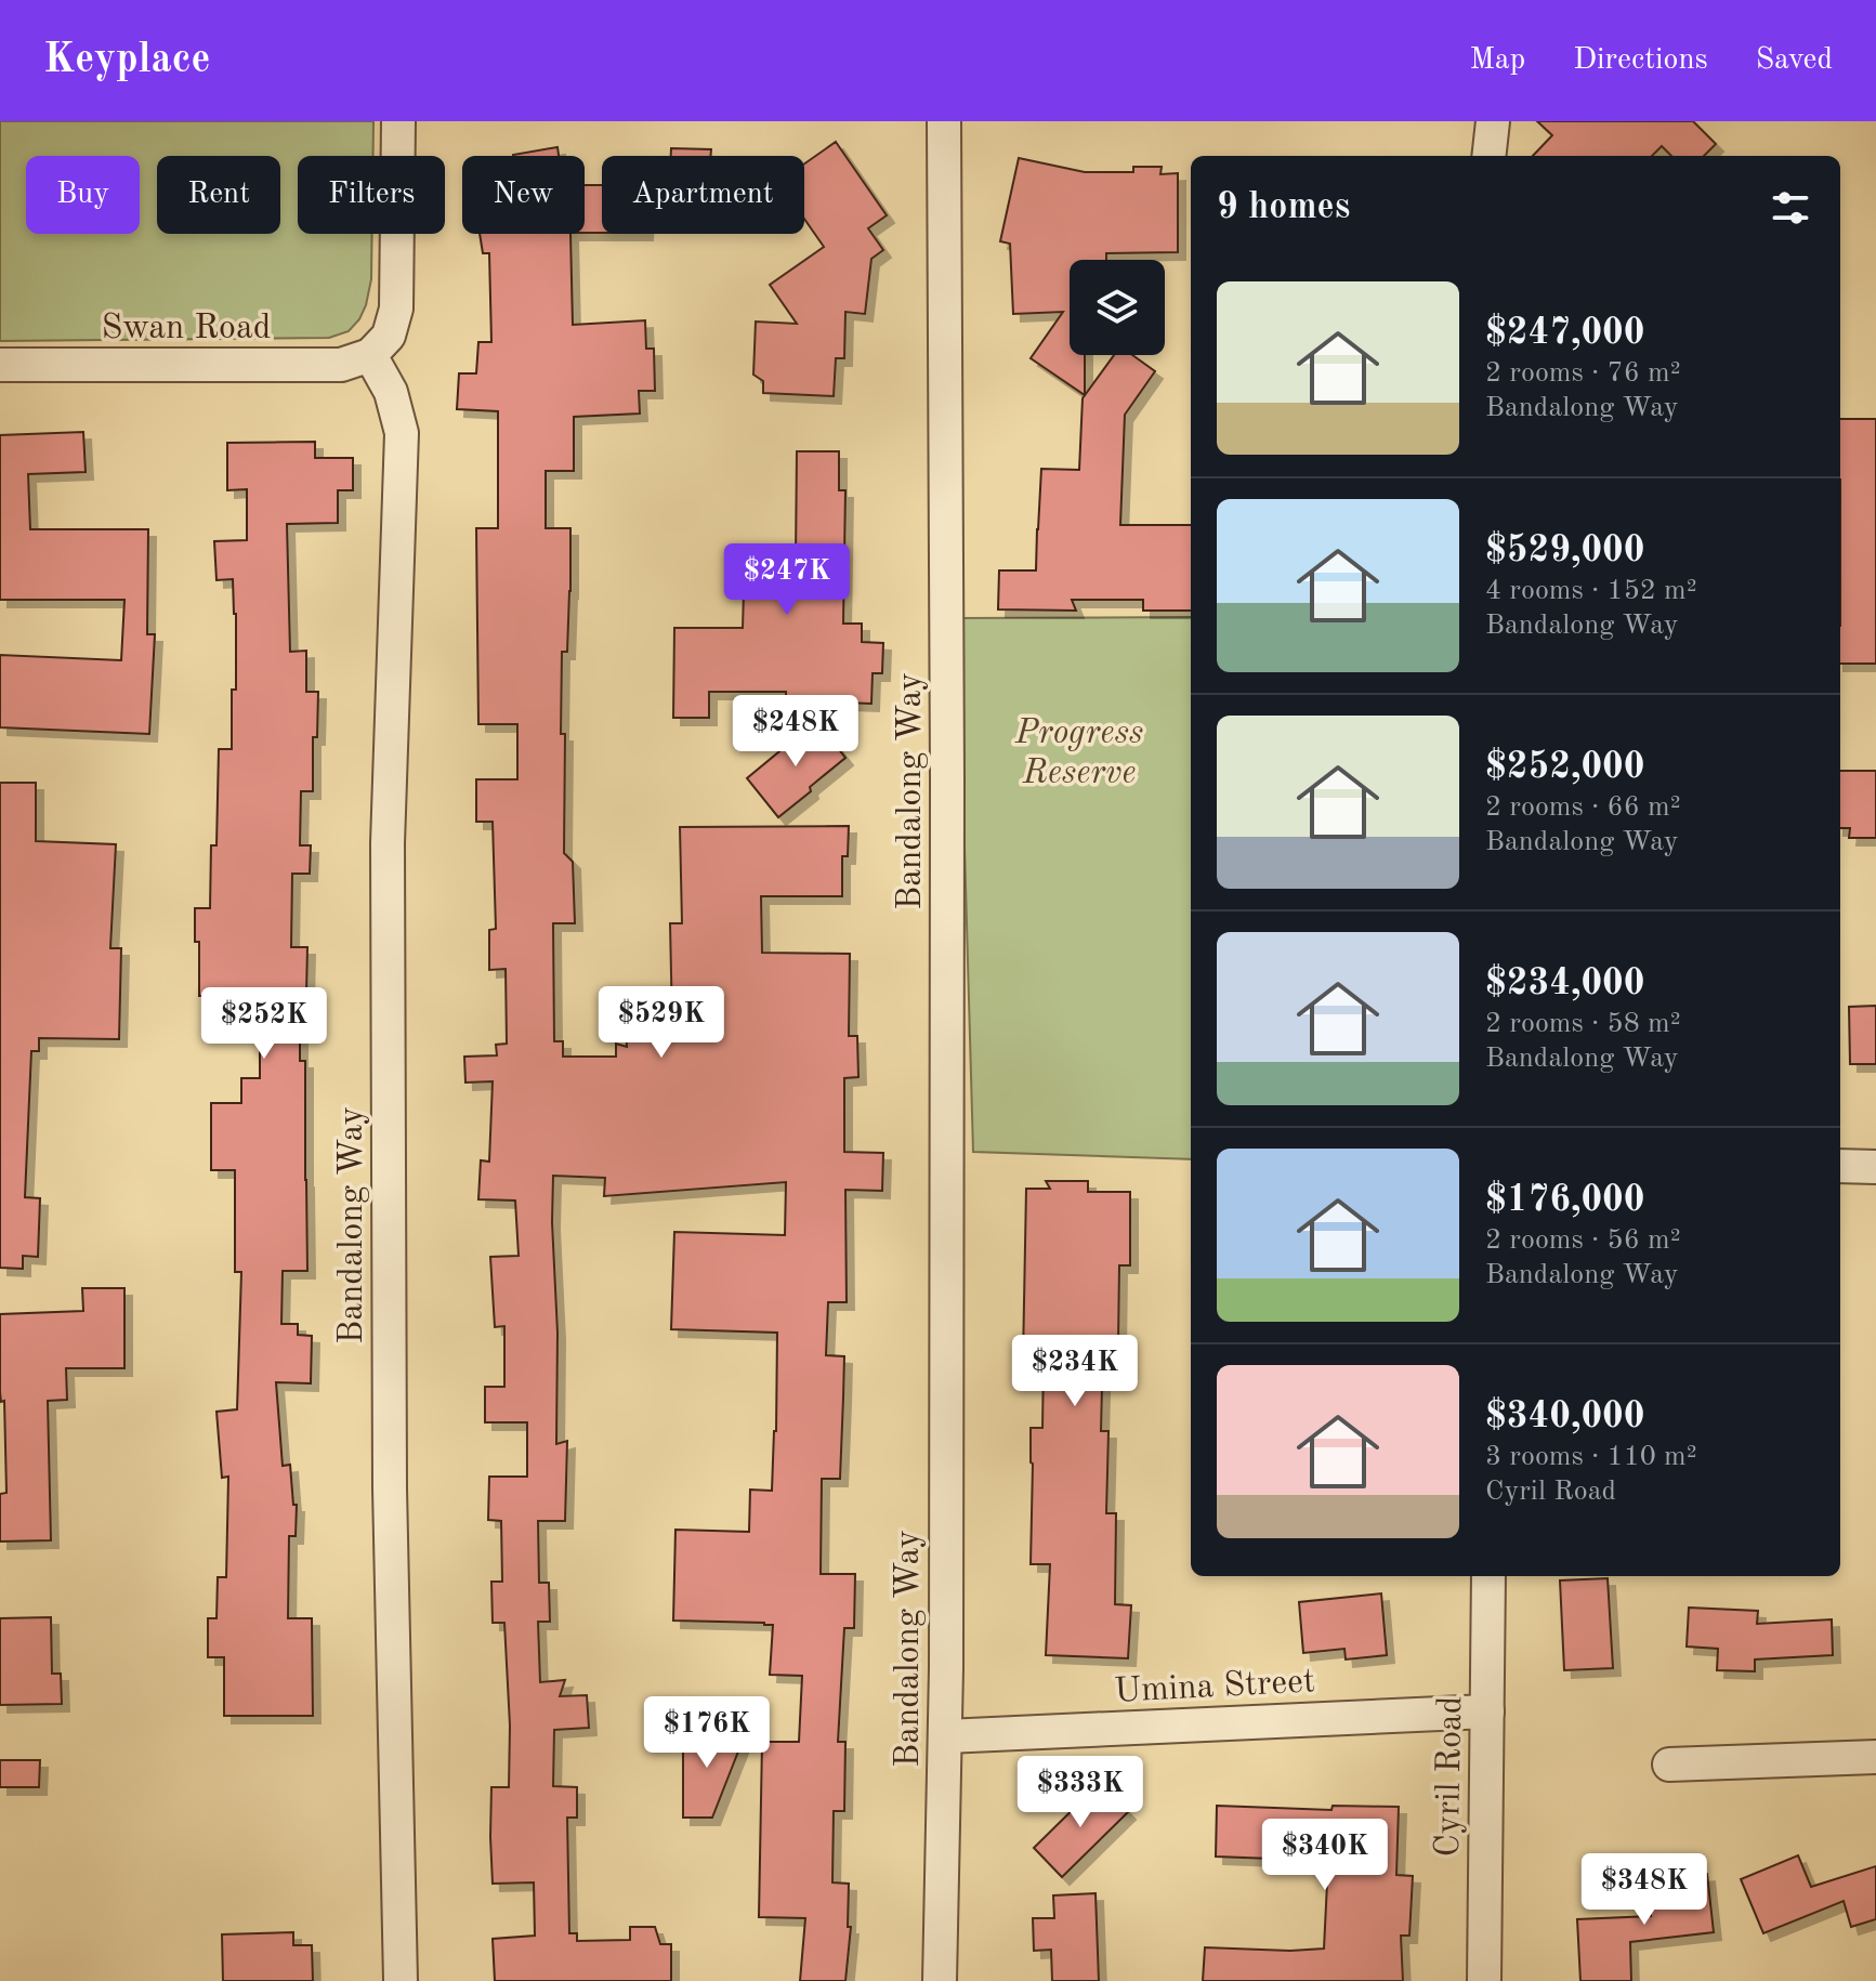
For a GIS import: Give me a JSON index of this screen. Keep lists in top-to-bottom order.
{
  "streets": {
    "street": [
      "Swan Road",
      "Bandalong Way",
      "Umina Street",
      "Cyril Road"
    ]
  },
  "crossings": [
    ["Swan Road", "Bandalong Way"],
    ["Bandalong Way", "Umina Street"],
    ["Umina Street", "Cyril Road"]
  ],
  "parks": ["Progress Reserve"],
  "page": {
    "header": "Keyplace",
    "nav": ["Map", "Directions", "Saved"],
    "chip": [
      "Buy",
      "Rent",
      "Filters",
      "New",
      "Apartment"
    ],
    "heading": "9 homes",
    "list": [
      {
        "name": "$247,000",
        "note": "2 rooms · 76 m² · Bandalong Way"
      },
      {
        "name": "$529,000",
        "note": "4 rooms · 152 m² · Bandalong Way"
      },
      {
        "name": "$252,000",
        "note": "2 rooms · 66 m² · Bandalong Way"
      },
      {
        "name": "$234,000",
        "note": "2 rooms · 58 m² · Bandalong Way"
      },
      {
        "name": "$176,000",
        "note": "2 rooms · 56 m² · Bandalong Way"
      },
      {
        "name": "$340,000",
        "note": "3 rooms · 110 m² · Cyril Road"
      }
    ],
    "price": [
      "$247K",
      "$248K",
      "$529K",
      "$252K",
      "$234K",
      "$176K",
      "$333K",
      "$340K",
      "$348K"
    ]
  }
}
